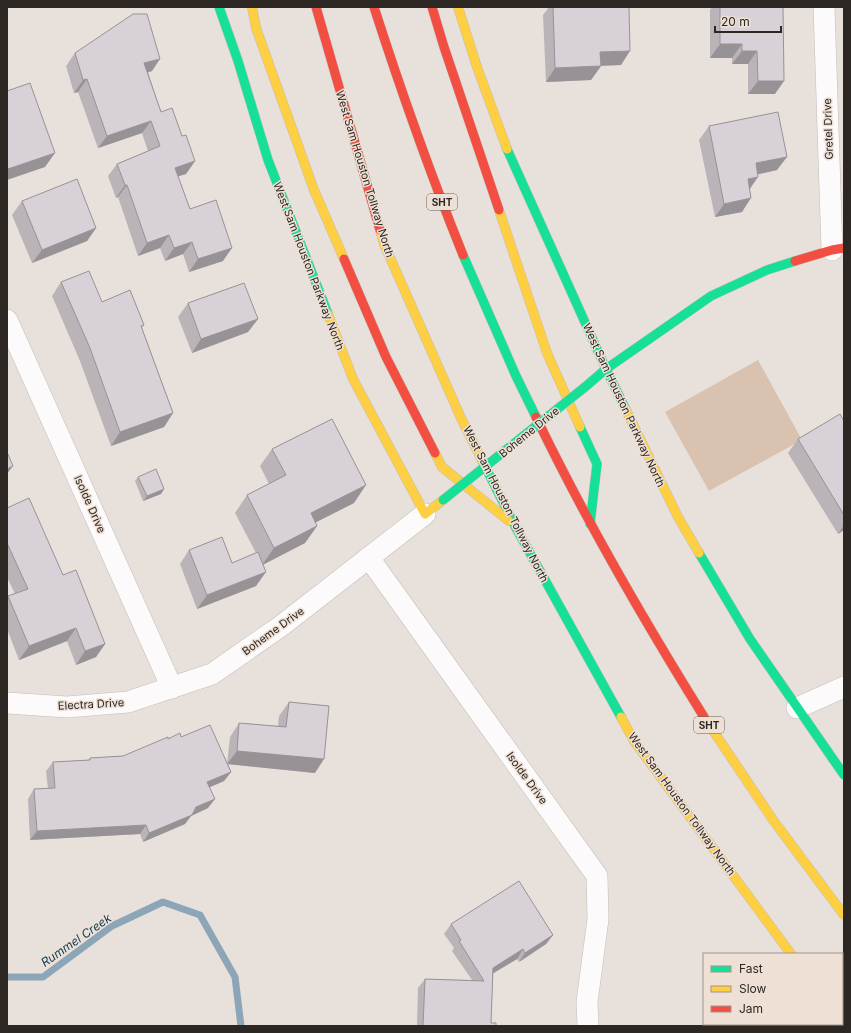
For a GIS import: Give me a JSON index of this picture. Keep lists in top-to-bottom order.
{
  "streets": {
    "main road": [
      "West Sam Houston Tollway North",
      "SHT",
      "West Sam Houston Parkway North",
      "Boheme Drive"
    ],
    "street": ["Gretel Drive", "Isolde Drive", "Electra Drive"]
  },
  "crossings": [
    ["Gretel Drive", "Boheme Drive"],
    ["West Sam Houston Parkway North", "Boheme Drive"],
    ["Boheme Drive", "Isolde Drive"],
    ["Boheme Drive", "Electra Drive"],
    ["Isolde Drive", "Electra Drive"]
  ],
  "water": ["Rummel Creek"],
  "legend": ["Fast", "Slow", "Jam"],
  "scale_bar": "20 m"
}
